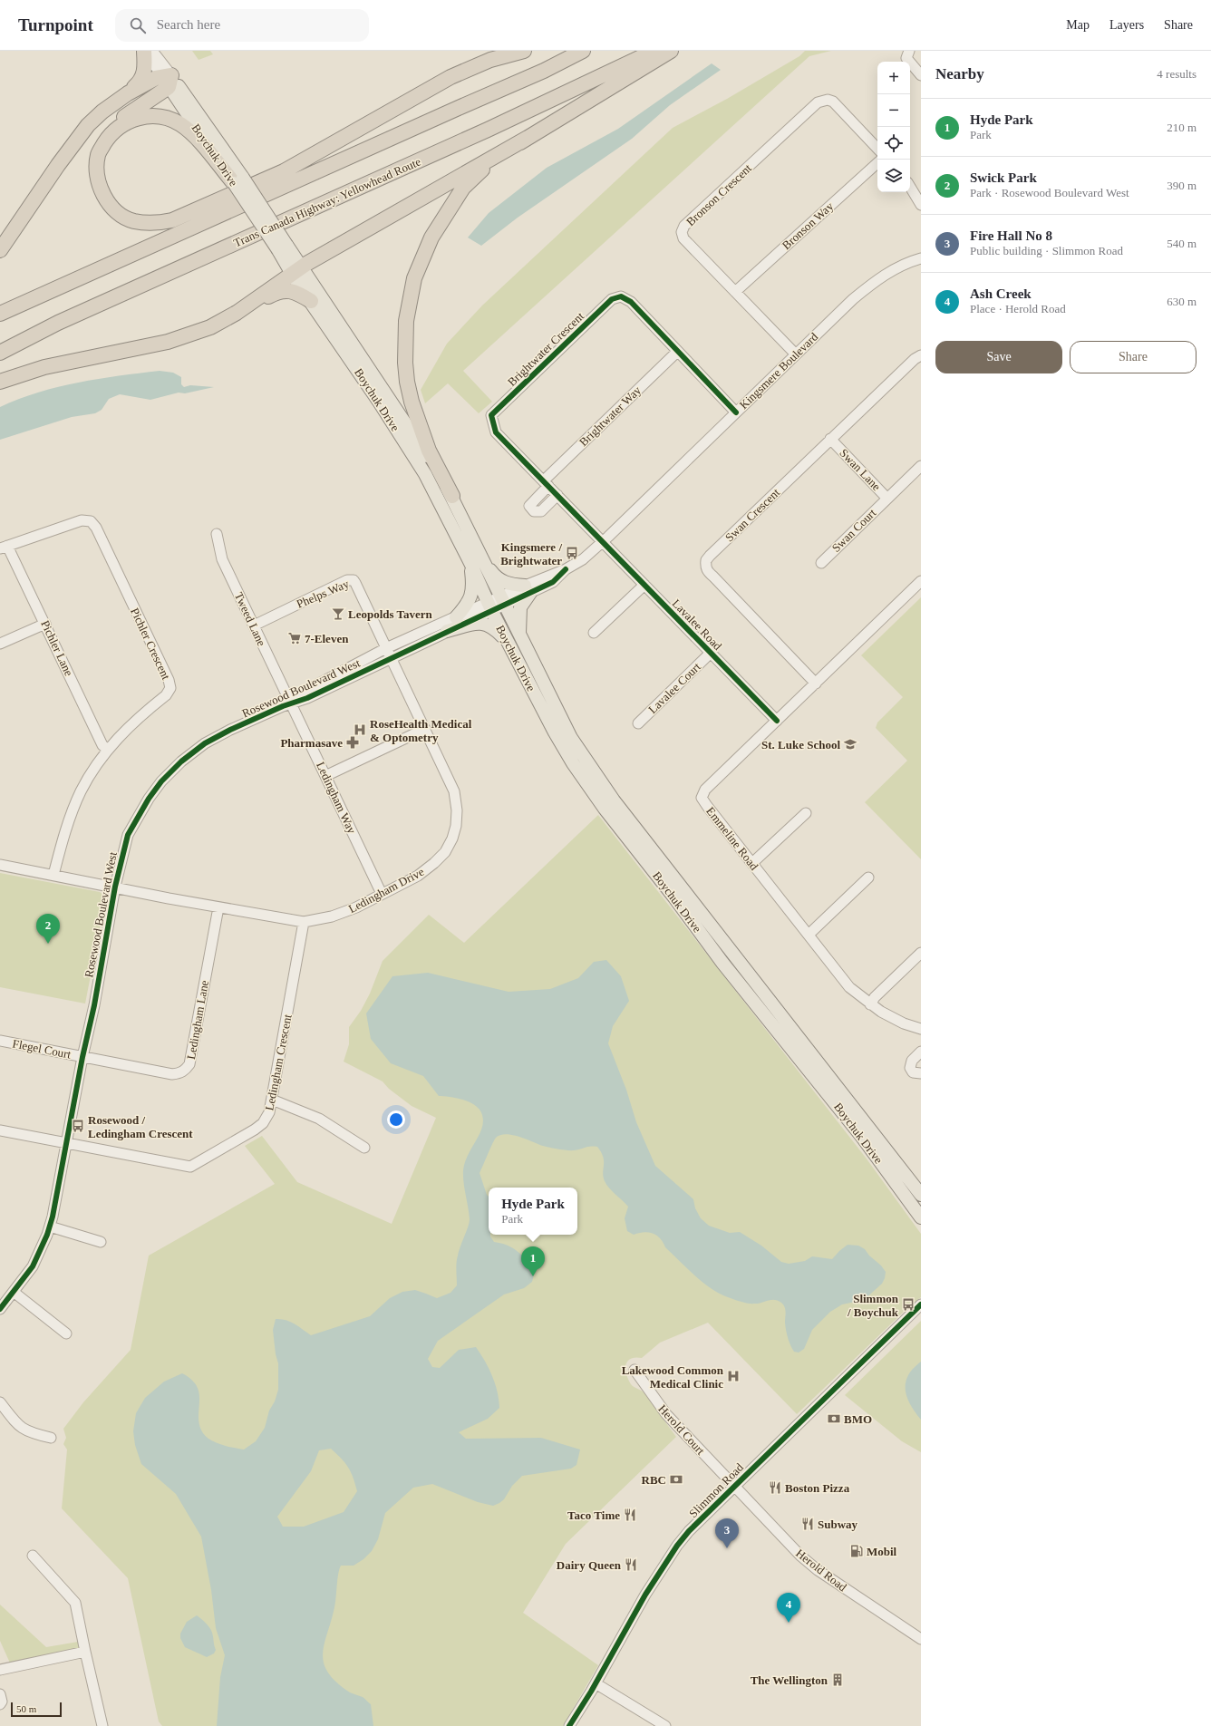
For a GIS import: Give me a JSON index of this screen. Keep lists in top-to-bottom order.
{
  "streets": {
    "highway": ["Trans Canada Highway: Yellowhead Route"],
    "main road": ["Boychuk Drive"],
    "street": [
      "Bronson Crescent",
      "Bronson Way",
      "Brightwater Crescent",
      "Kingsmere Boulevard",
      "Brightwater Way",
      "Swan Lane",
      "Swan Crescent",
      "Swan Court",
      "Phelps Way",
      "Tweed Lane",
      "Lavalee Road",
      "Pichler Crescent",
      "Pichler Lane",
      "Rosewood Boulevard West",
      "Lavalee Court",
      "Ledingham Way",
      "Emmeline Road",
      "Ledingham Drive",
      "Ledingham Lane",
      "Flegel Court",
      "Ledingham Crescent",
      "Herold Court",
      "Slimmon Road",
      "Herold Road"
    ]
  },
  "crossings": [
    ["Boychuk Drive", "Kingsmere Boulevard"],
    ["Boychuk Drive", "Rosewood Boulevard West"],
    ["Bronson Crescent", "Bronson Way"],
    ["Bronson Crescent", "Kingsmere Boulevard"],
    ["Brightwater Crescent", "Kingsmere Boulevard"],
    ["Brightwater Crescent", "Brightwater Way"],
    ["Brightwater Crescent", "Lavalee Road"],
    ["Kingsmere Boulevard", "Lavalee Road"],
    ["Kingsmere Boulevard", "Rosewood Boulevard West"],
    ["Swan Lane", "Swan Crescent"],
    ["Swan Lane", "Swan Court"],
    ["Swan Crescent", "Emmeline Road"],
    ["Phelps Way", "Tweed Lane"],
    ["Phelps Way", "Rosewood Boulevard West"],
    ["Phelps Way", "Ledingham Drive"],
    ["Tweed Lane", "Rosewood Boulevard West"],
    ["Tweed Lane", "Ledingham Way"],
    ["Lavalee Road", "Lavalee Court"],
    ["Lavalee Road", "Emmeline Road"],
    ["Pichler Crescent", "Pichler Lane"],
    ["Pichler Crescent", "Ledingham Drive"],
    ["Rosewood Boulevard West", "Ledingham Way"],
    ["Rosewood Boulevard West", "Ledingham Drive"],
    ["Rosewood Boulevard West", "Ledingham Lane"],
    ["Rosewood Boulevard West", "Flegel Court"],
    ["Rosewood Boulevard West", "Ledingham Crescent"],
    ["Ledingham Way", "Ledingham Drive"],
    ["Ledingham Drive", "Ledingham Lane"],
    ["Ledingham Drive", "Ledingham Crescent"],
    ["Ledingham Lane", "Flegel Court"],
    ["Herold Court", "Slimmon Road"],
    ["Herold Court", "Herold Road"],
    ["Slimmon Road", "Herold Road"]
  ],
  "places": {
    "bus stop": ["Kingsmere / Brightwater", "Rosewood / Ledingham Crescent", "Slimmon / Boychuk"],
    "bar": ["Leopolds Tavern"],
    "supermarket": ["7-Eleven"],
    "hospital": ["RoseHealth Medical & Optometry", "Lakewood Common Medical Clinic"],
    "pharmacy": ["Pharmasave"],
    "school or university": ["St. Luke School"],
    "bank": ["BMO", "RBC"],
    "restaurant": [
      "Boston Pizza",
      "Taco Time",
      "Subway",
      "Dairy Queen"
    ],
    "fuel station": ["Mobil"],
    "building": ["The Wellington"]
  },
  "scale_bar": "50 m",
  "page": {
    "header": "Turnpoint",
    "search": "Search here",
    "nav": ["Map", "Layers", "Share"],
    "heading": ["Nearby", "4 results"],
    "map_buttons": ["+", "−"],
    "list": [
      {
        "mark": "1",
        "name": "Hyde Park",
        "note": "Park",
        "value": "210 m"
      },
      {
        "mark": "2",
        "name": "Swick Park",
        "note": "Park · Rosewood Boulevard West",
        "value": "390 m"
      },
      {
        "mark": "3",
        "name": "Fire Hall No 8",
        "note": "Public building · Slimmon Road",
        "value": "540 m"
      },
      {
        "mark": "4",
        "name": "Ash Creek",
        "note": "Place · Herold Road",
        "value": "630 m"
      }
    ],
    "buttons": ["Save", "Share"],
    "pins": [
      "2",
      "1",
      "3",
      "4"
    ],
    "popup": ["Hyde Park", "Park"],
    "scale": "50 m"
  }
}
